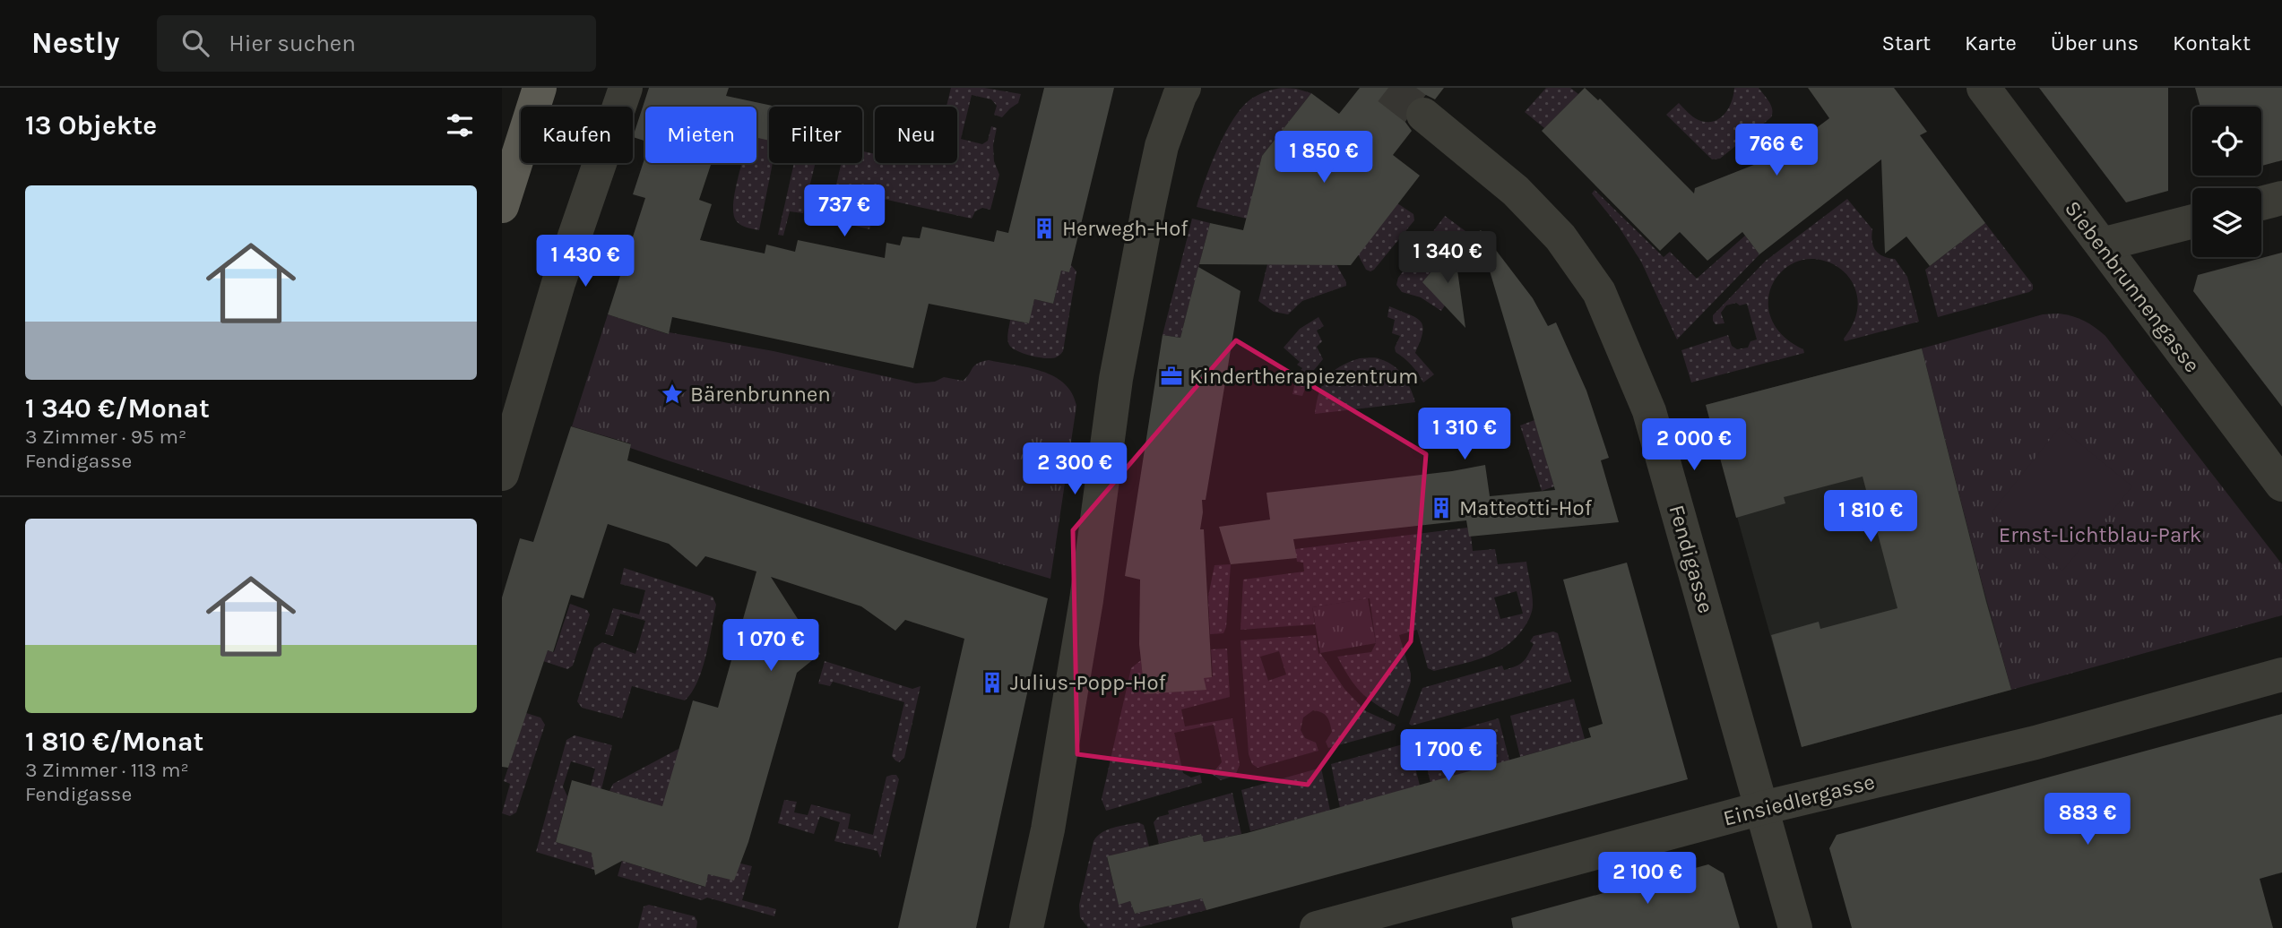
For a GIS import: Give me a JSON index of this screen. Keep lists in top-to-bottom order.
{
  "streets": {
    "street": ["Siebenbrunnengasse", "Fendigasse", "Einsiedlergasse"]
  },
  "crossings": [
    ["Fendigasse", "Einsiedlergasse"]
  ],
  "parks": ["Ernst-Lichtblau-Park"],
  "places": {
    "building": ["Herwegh-Hof", "Matteotti-Hof", "Julius-Popp-Hof"],
    "office": ["Kindertherapiezentrum"],
    "place": ["Bärenbrunnen"]
  },
  "page": {
    "header": "Nestly",
    "search": "Hier suchen",
    "nav": [
      "Start",
      "Karte",
      "Über uns",
      "Kontakt"
    ],
    "heading": "13 Objekte",
    "chip": [
      "Kaufen",
      "Mieten",
      "Filter",
      "Neu"
    ],
    "price": [
      "766 €",
      "1 850 €",
      "737 €",
      "1 340 €",
      "1 430 €",
      "1 310 €",
      "2 000 €",
      "2 300 €",
      "1 810 €",
      "1 070 €",
      "1 700 €",
      "883 €",
      "2 100 €"
    ],
    "list": [
      {
        "name": "1 340 €/Monat",
        "note": "3 Zimmer · 95 m² · Fendigasse"
      },
      {
        "name": "1 810 €/Monat",
        "note": "3 Zimmer · 113 m² · Fendigasse"
      }
    ]
  }
}
